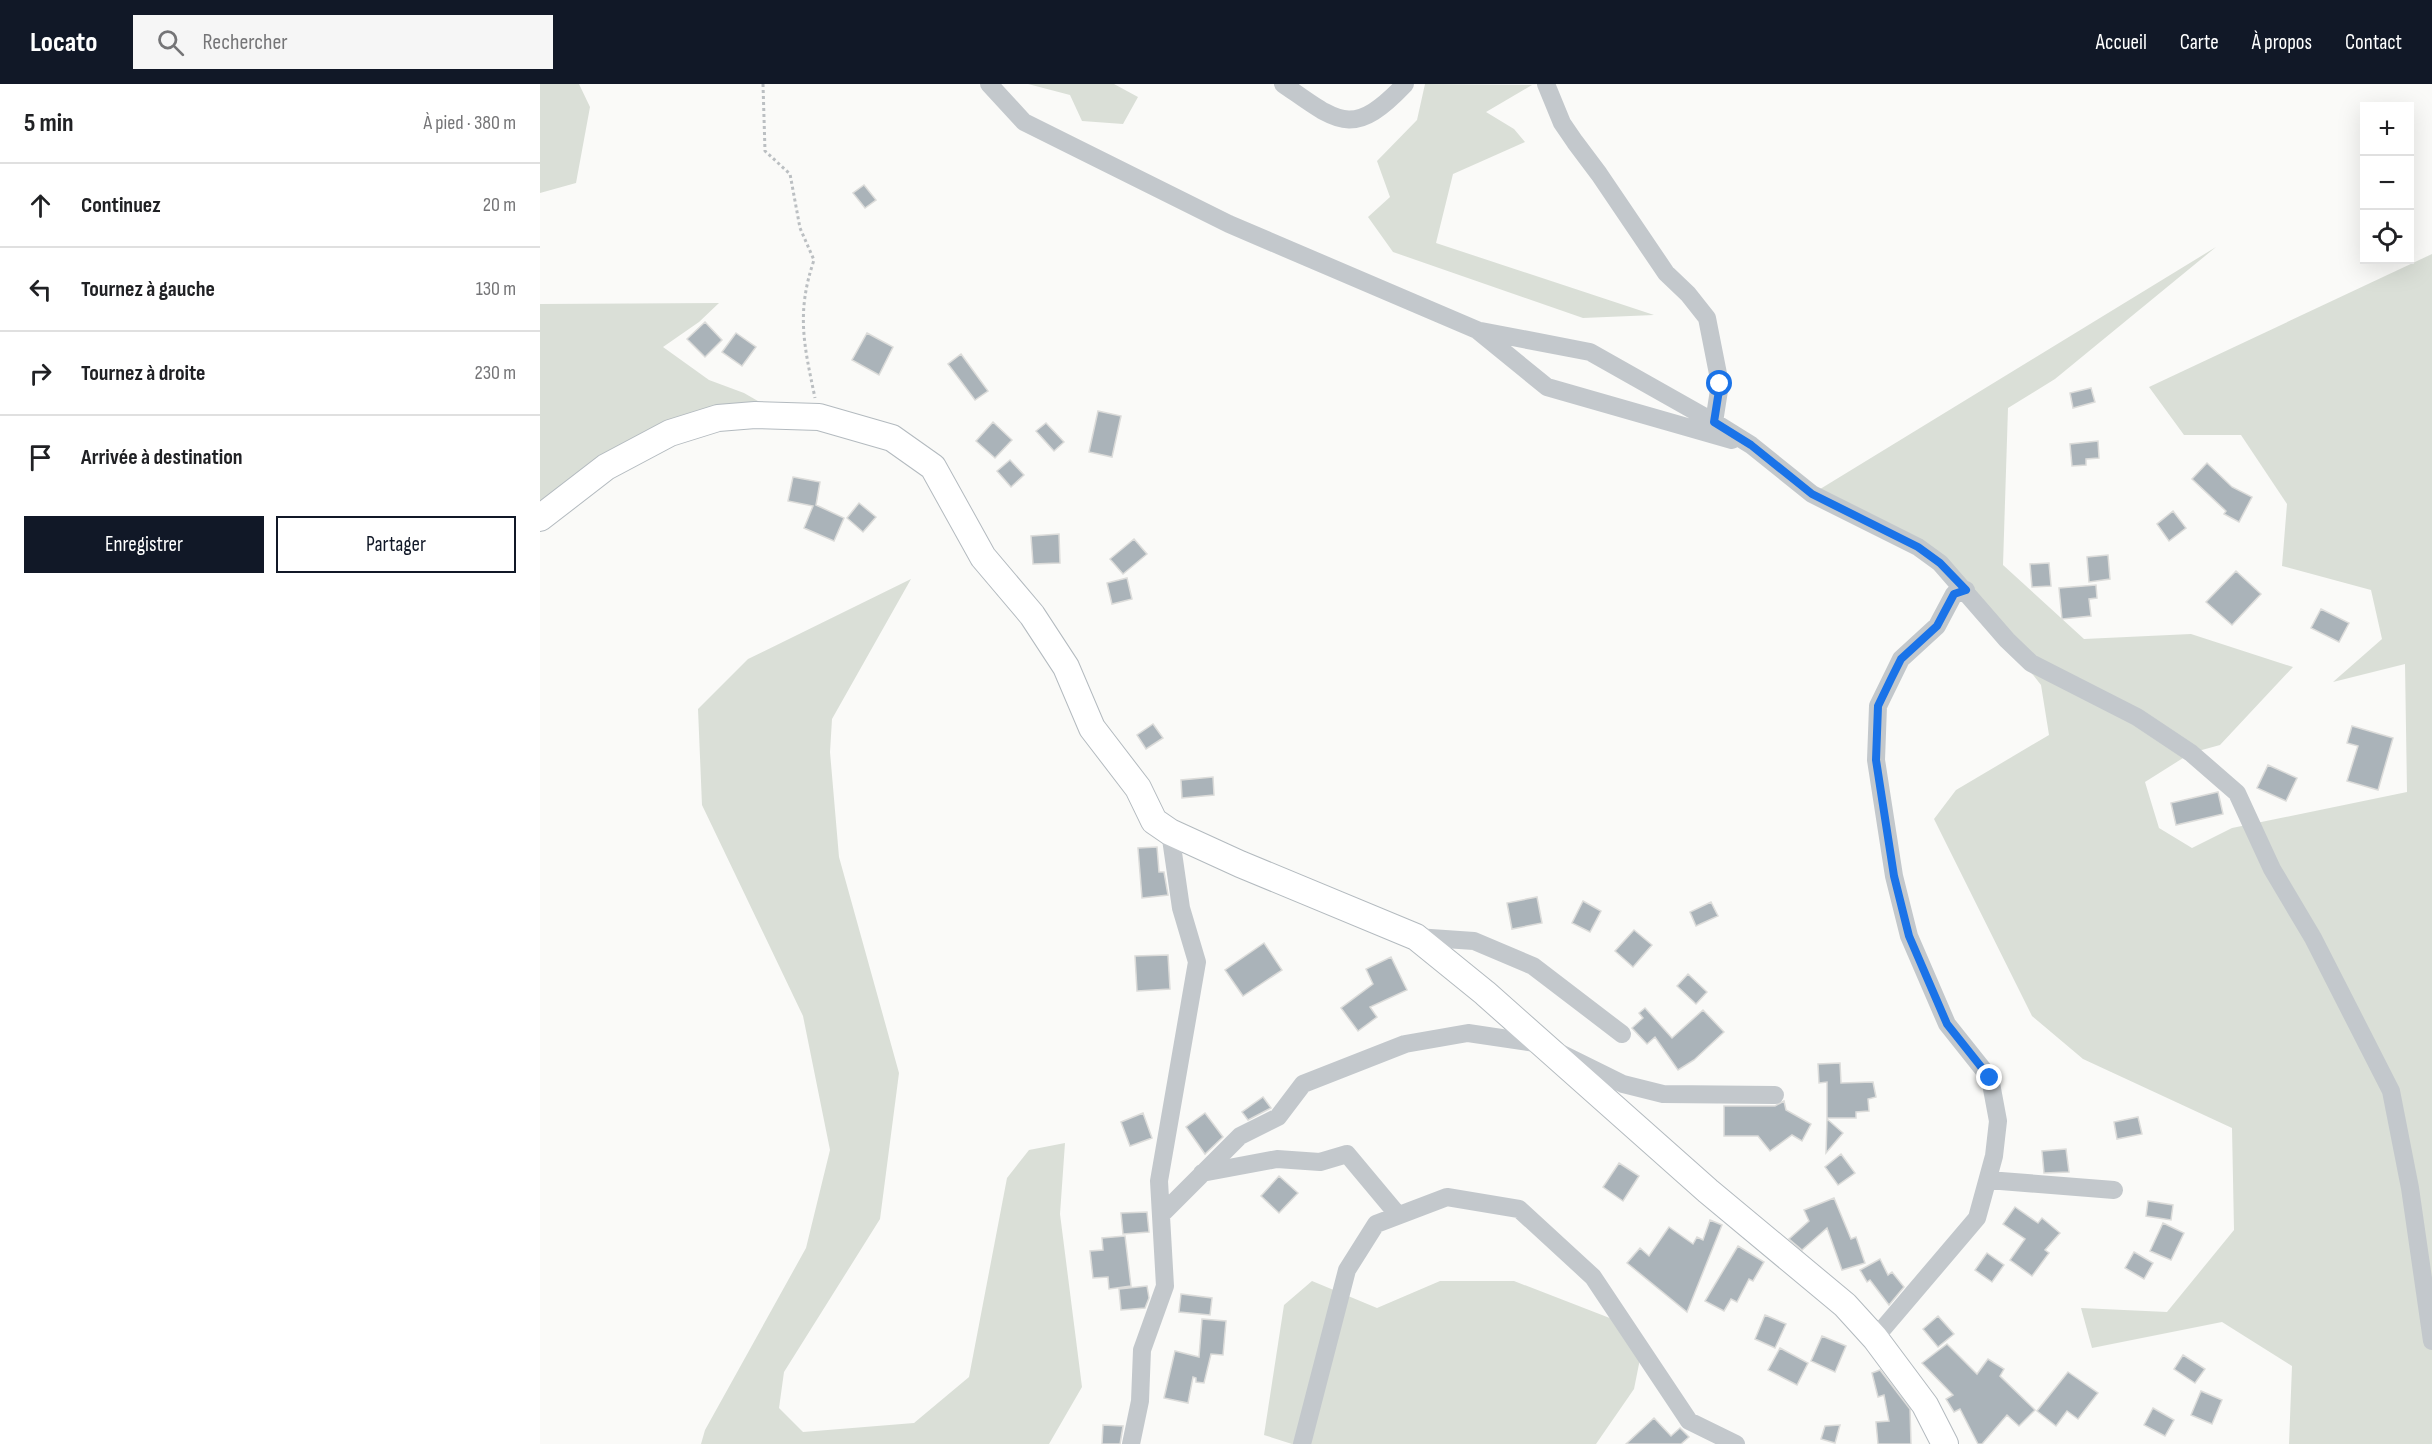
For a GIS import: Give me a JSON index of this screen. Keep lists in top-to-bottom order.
{
  "page": {
    "header": "Locato",
    "search": "Rechercher",
    "nav": [
      "Accueil",
      "Carte",
      "À propos",
      "Contact"
    ],
    "heading": ["5 min", "À pied · 380 m"],
    "map_buttons": ["+", "−"],
    "list": [
      ["Continuez", "20 m"],
      ["Tournez à gauche", "130 m"],
      ["Tournez à droite", "230 m"],
      "Arrivée à destination"
    ],
    "buttons": ["Enregistrer", "Partager"]
  }
}
